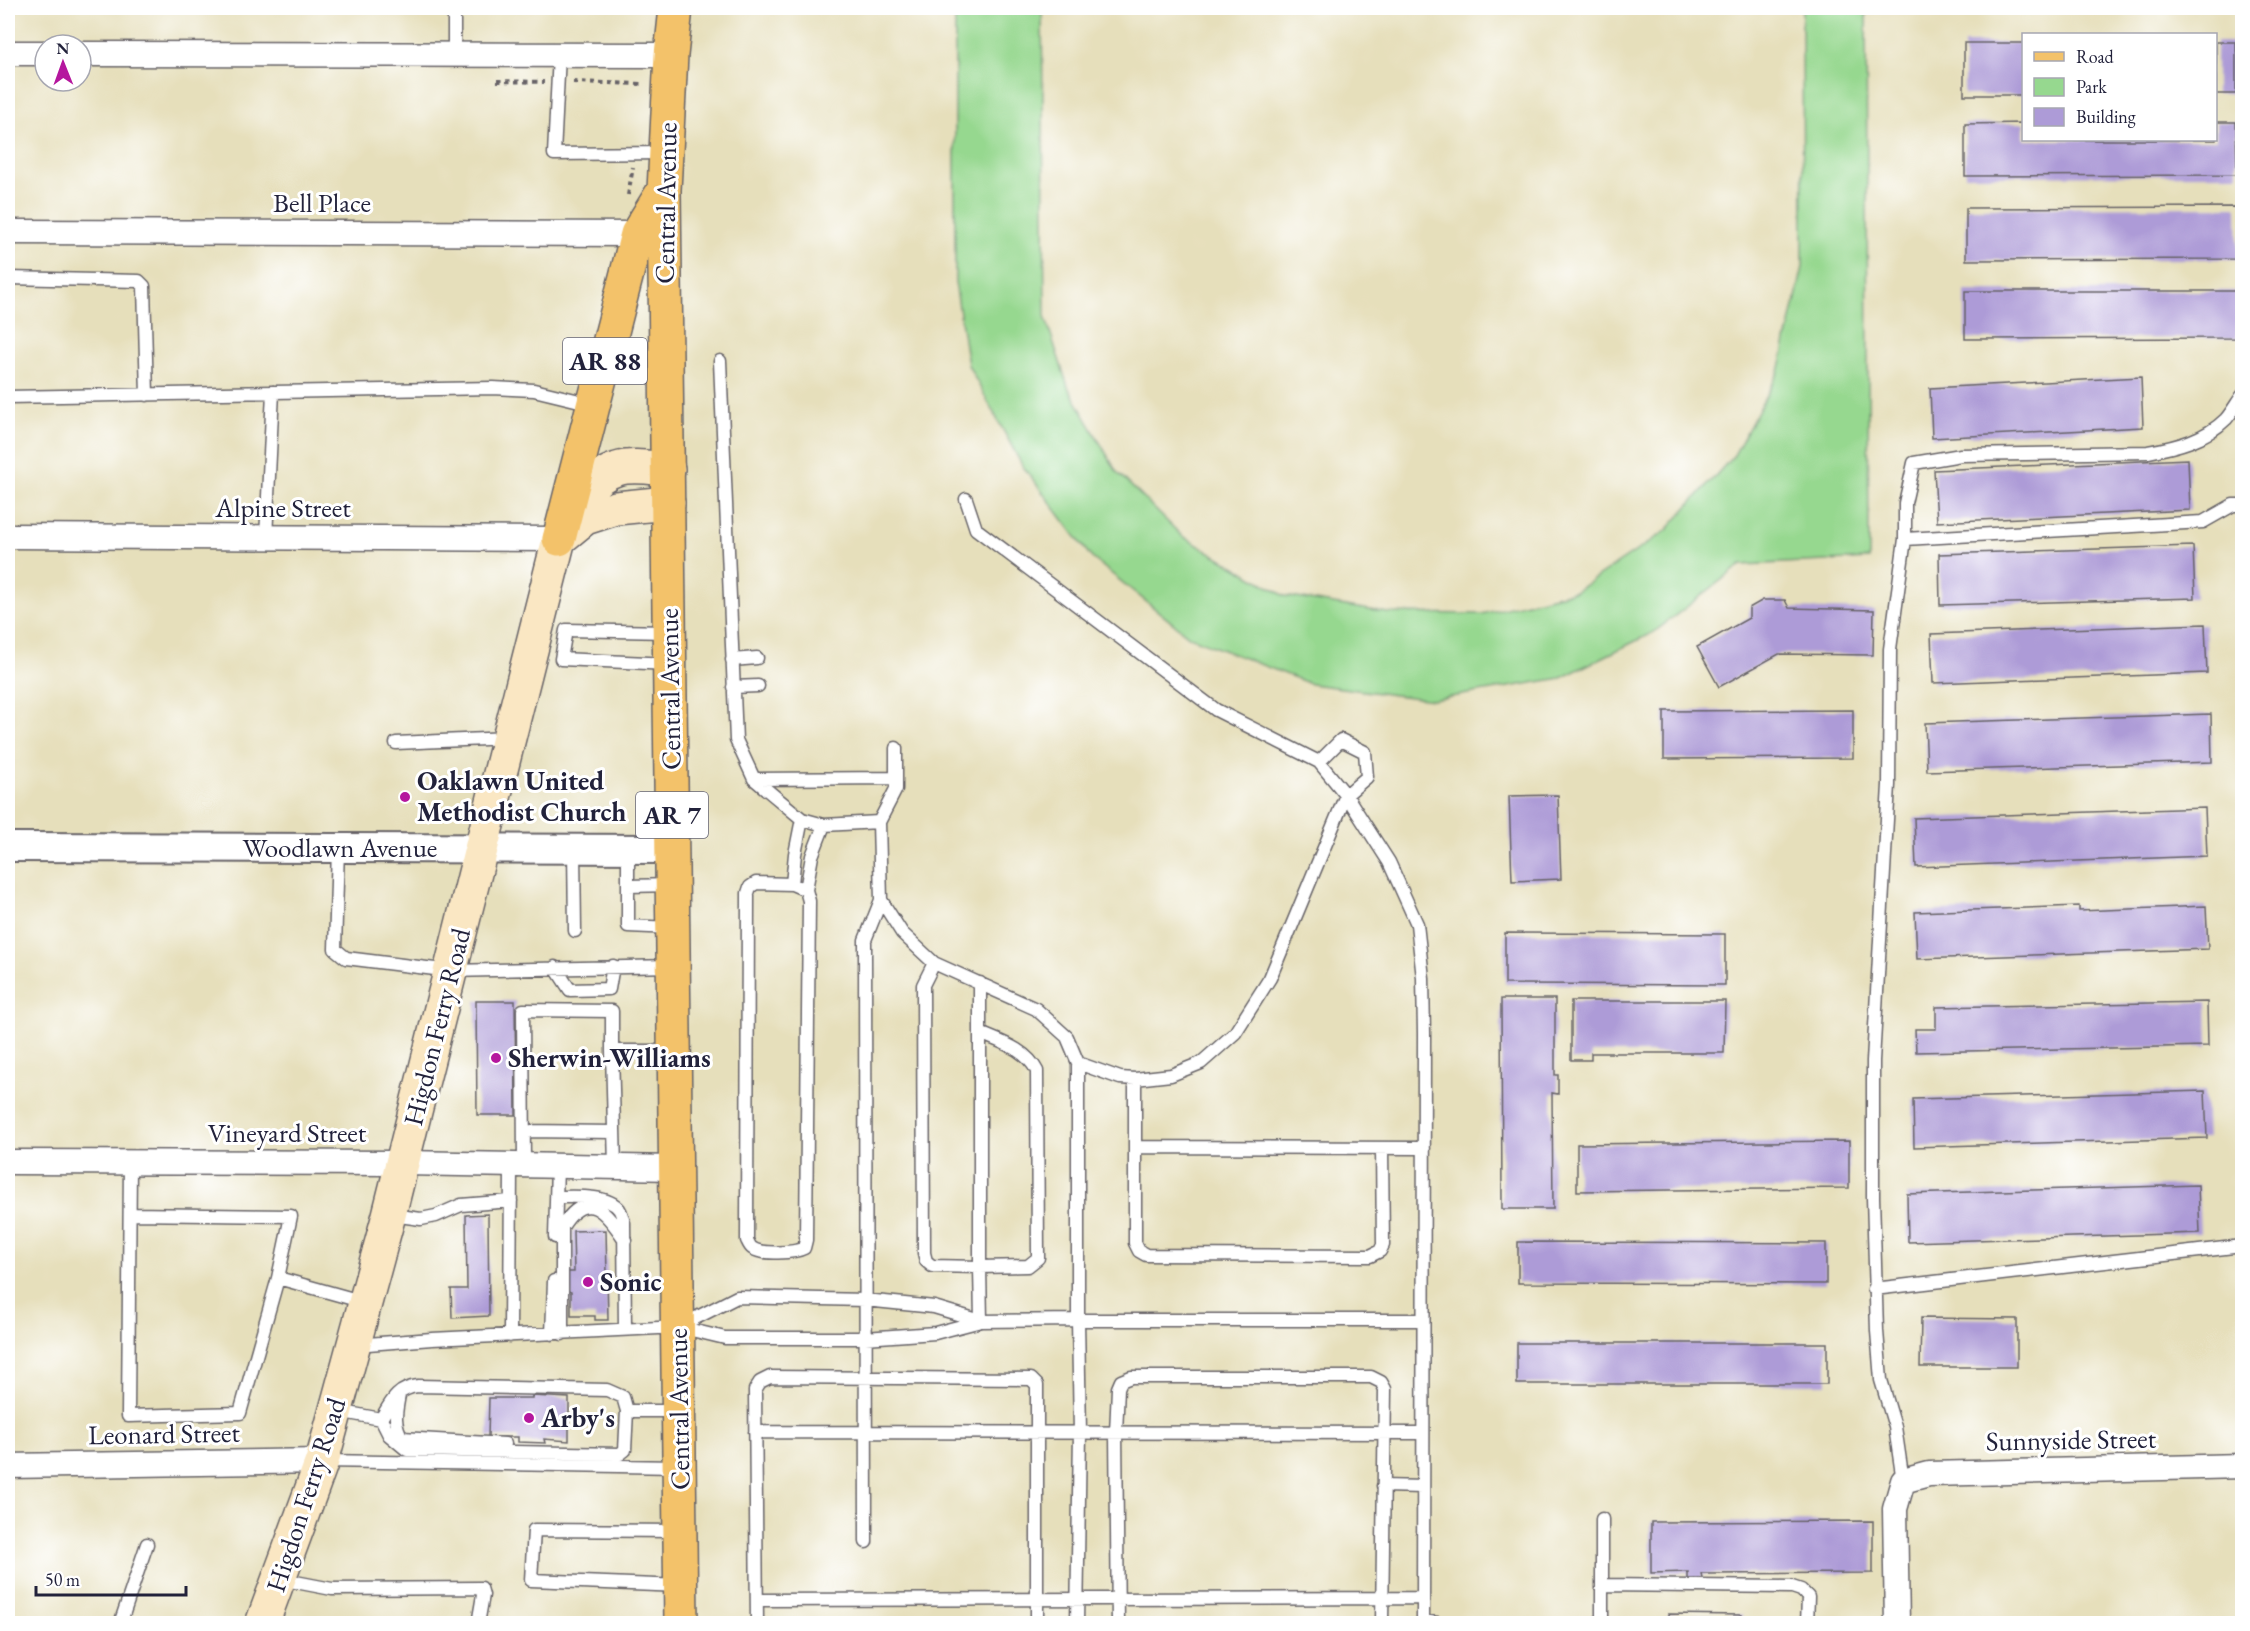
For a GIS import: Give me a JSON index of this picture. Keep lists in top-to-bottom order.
{
  "streets": {
    "main road": [
      "Central Avenue",
      "AR 88",
      "AR 7",
      "Higdon Ferry Road"
    ],
    "street": [
      "Bell Place",
      "Alpine Street",
      "Woodlawn Avenue",
      "Vineyard Street",
      "Leonard Street",
      "Sunnyside Street"
    ]
  },
  "crossings": [
    ["Bell Place", "AR 88"],
    ["Central Avenue", "AR 88"],
    ["Central Avenue", "Woodlawn Avenue"],
    ["Central Avenue", "Higdon Ferry Road"],
    ["Central Avenue", "Vineyard Street"],
    ["AR 88", "Alpine Street"],
    ["AR 88", "Higdon Ferry Road"],
    ["Alpine Street", "Higdon Ferry Road"],
    ["Woodlawn Avenue", "Higdon Ferry Road"],
    ["Higdon Ferry Road", "Vineyard Street"],
    ["Higdon Ferry Road", "Leonard Street"]
  ],
  "places": [
    "Oaklawn United Methodist Church",
    "Sherwin-Williams",
    "Sonic",
    "Arby's"
  ],
  "legend": ["Road", "Park", "Building"],
  "scale_bar": "50 m",
  "north": "top"
}
